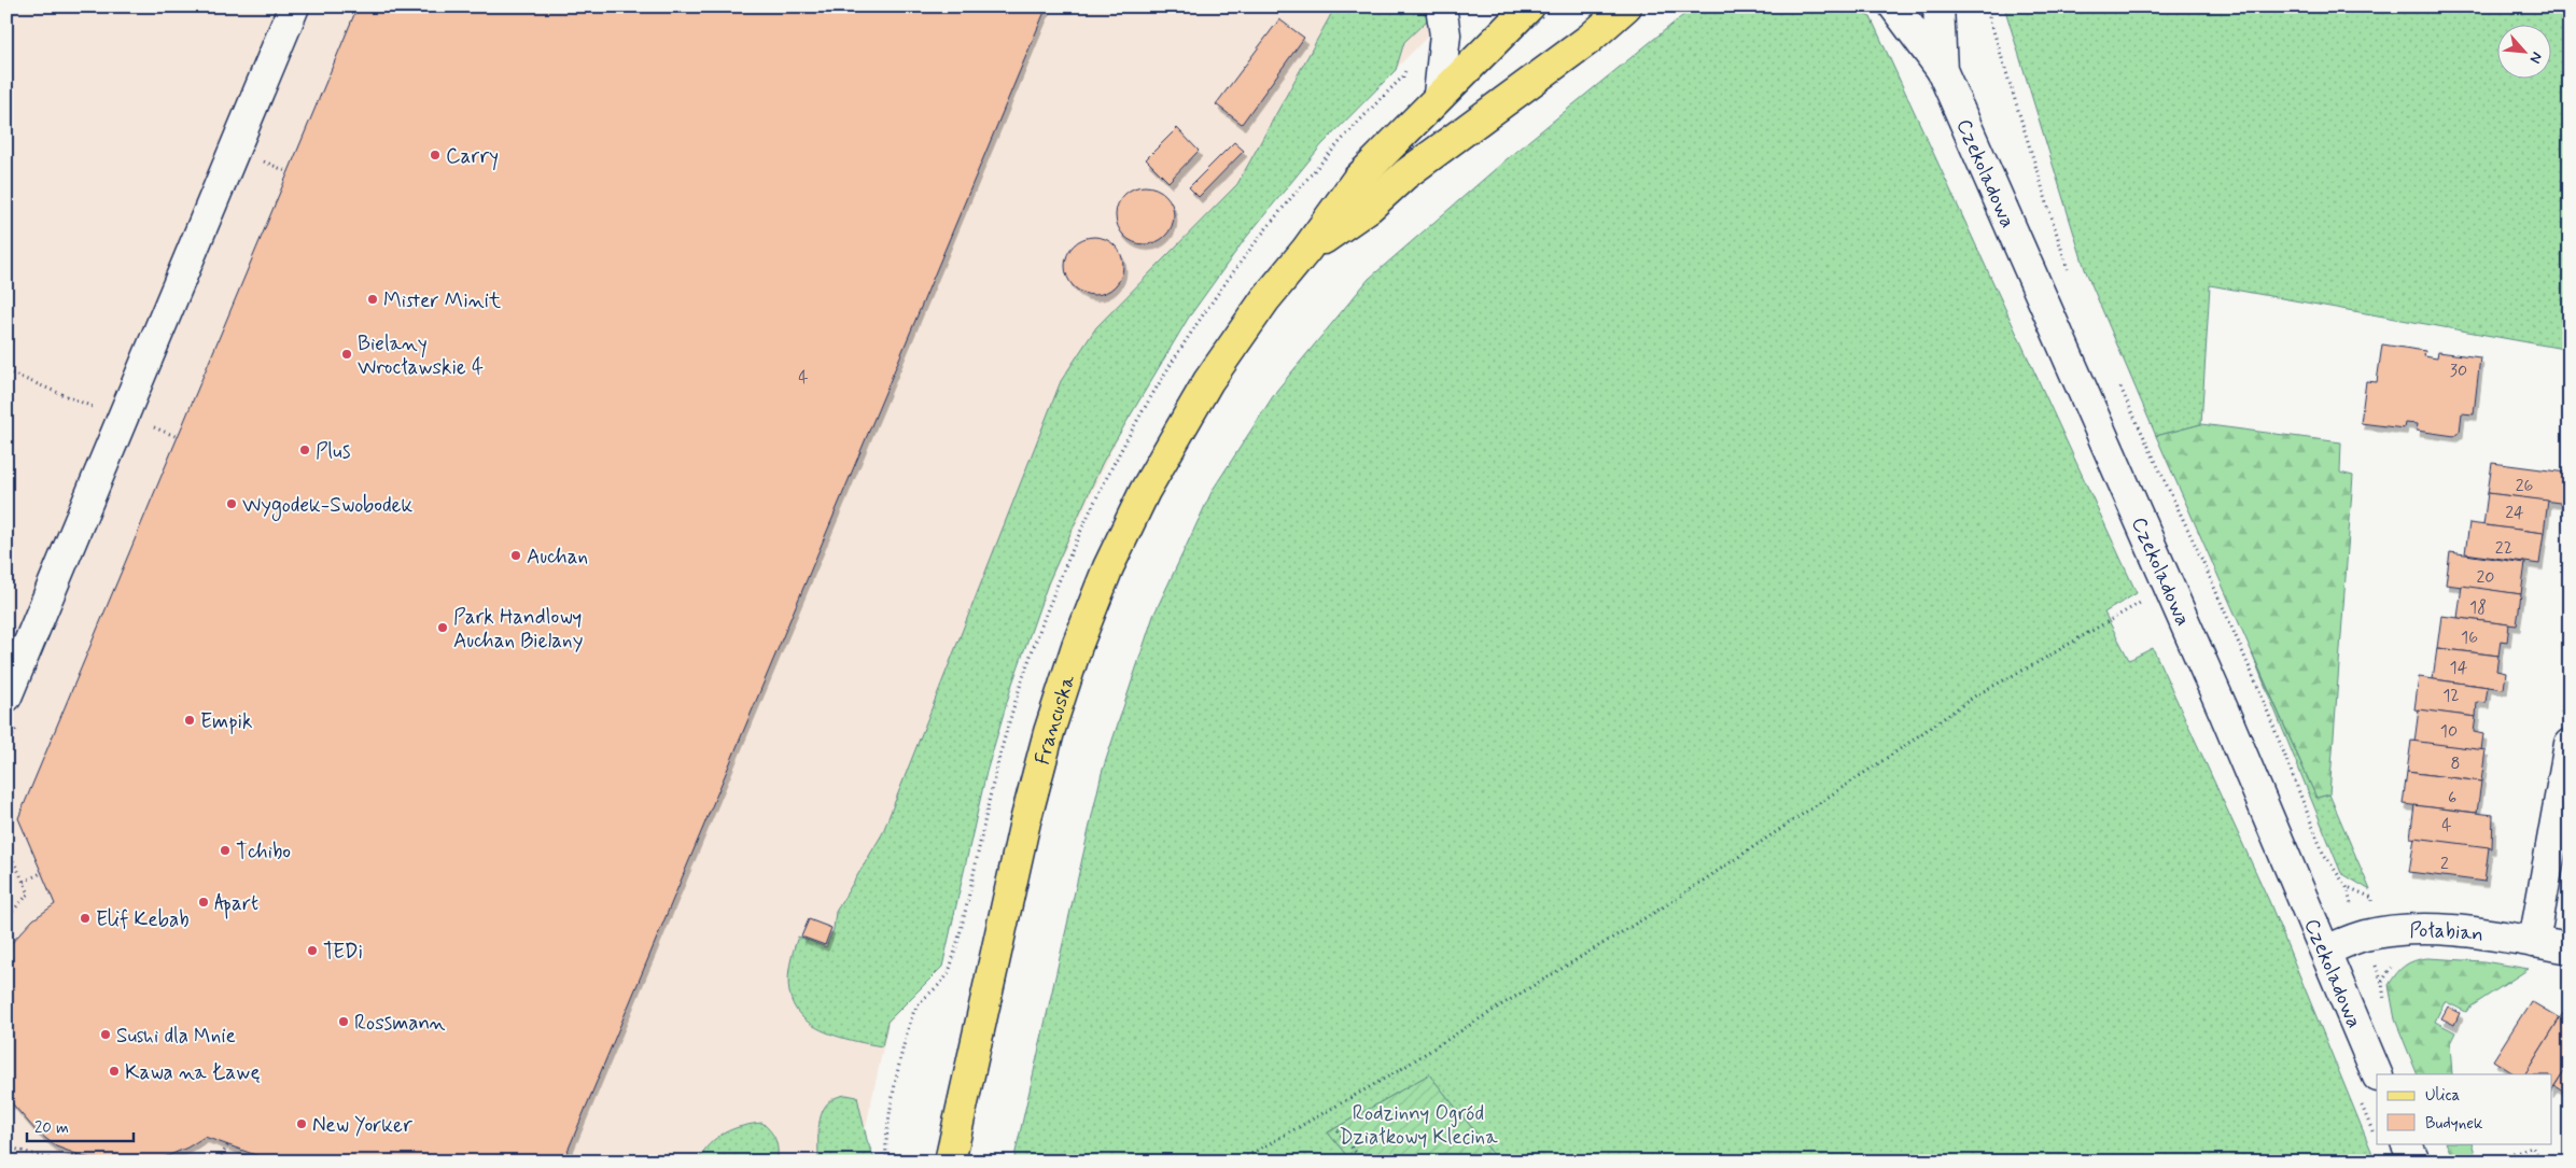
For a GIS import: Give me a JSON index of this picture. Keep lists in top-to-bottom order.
{
  "streets": {
    "main road": ["Francuska"],
    "street": ["Czekoladowa", "Połabian"]
  },
  "crossings": [
    ["Czekoladowa", "Połabian"]
  ],
  "parks": ["Rodzinny Ogród Działkowy Klecina"],
  "places": [
    "Carry",
    "Mister Minit",
    "Bielany Wrocławskie 4",
    "Plus",
    "Wygodek-Swobodek",
    "Auchan",
    "Park Handlowy Auchan Bielany",
    "Empik",
    "Tchibo",
    "Apart",
    "Elif Kebab",
    "TEDi",
    "Rossmann",
    "Sushi dla Mnie",
    "Kawa na Ławę",
    "New Yorker"
  ],
  "house_numbers": [
    "30",
    "4",
    "26",
    "24",
    "22",
    "20",
    "18",
    "16",
    "14",
    "12",
    "10",
    "8",
    "6",
    "4",
    "2"
  ],
  "legend": ["Ulica", "Budynek"],
  "scale_bar": "20 m",
  "north": "bottom right"
}
